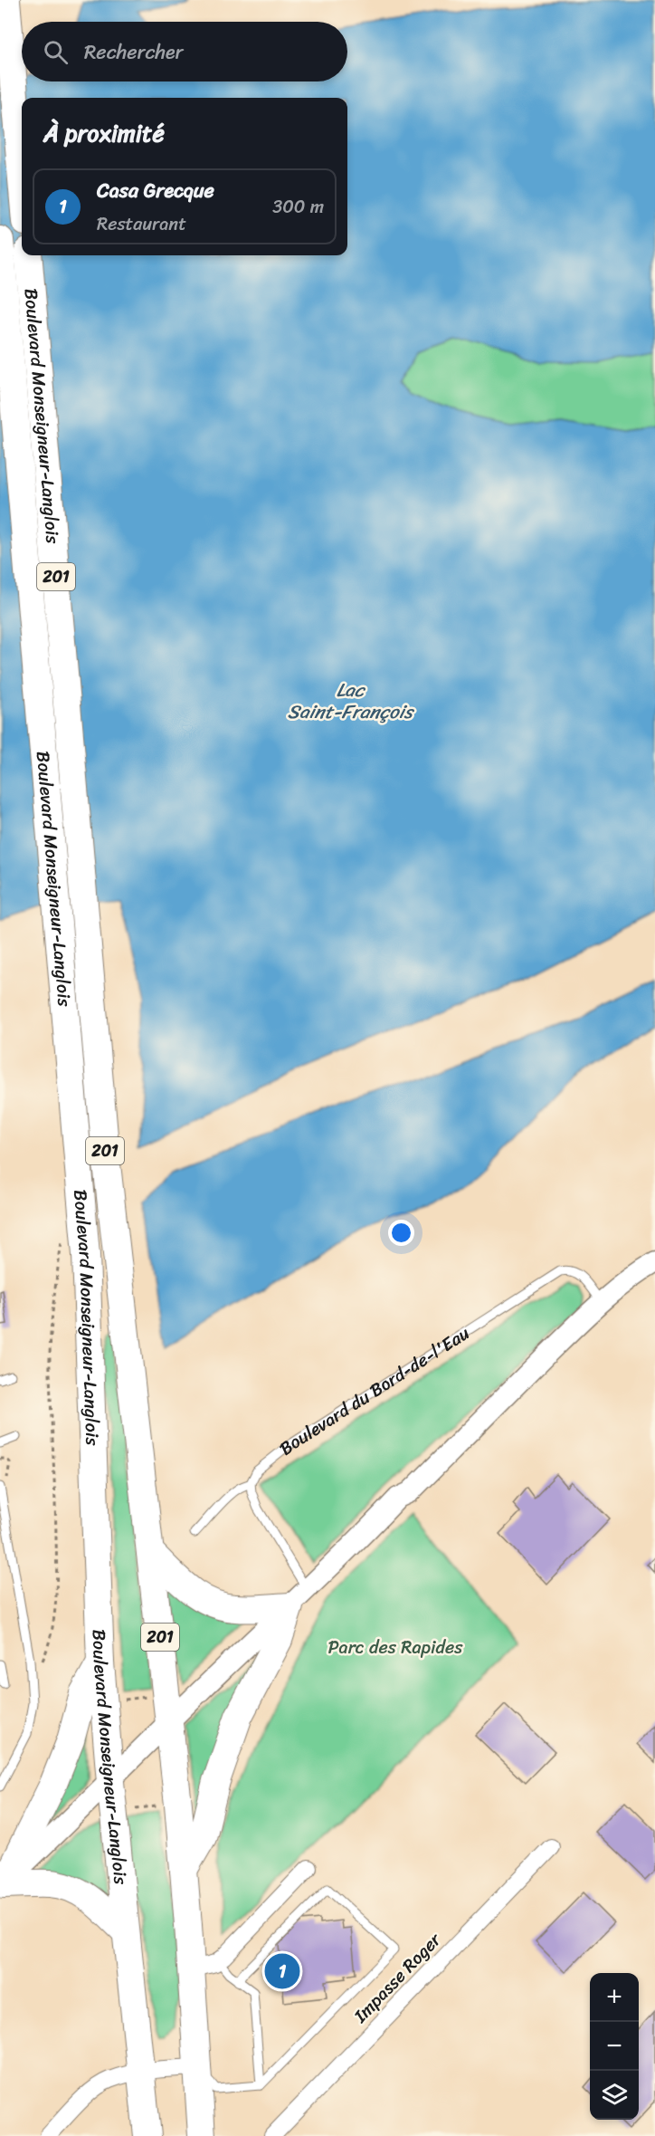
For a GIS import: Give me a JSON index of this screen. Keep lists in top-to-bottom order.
{
  "streets": {
    "highway": ["Boulevard Monseigneur-Langlois", "201"],
    "street": ["Impasse Roger"],
    "lane": ["Boulevard du Bord-de-l'Eau"]
  },
  "water": ["Lac Saint-François"],
  "parks": ["Parc des Rapides"],
  "page": {
    "search": "Rechercher",
    "heading": "À proximité",
    "list": [
      {
        "mark": "1",
        "name": "Casa Grecque",
        "note": "Restaurant",
        "value": "300 m"
      }
    ],
    "pins": "1",
    "map_buttons": ["+", "−"]
  }
}
